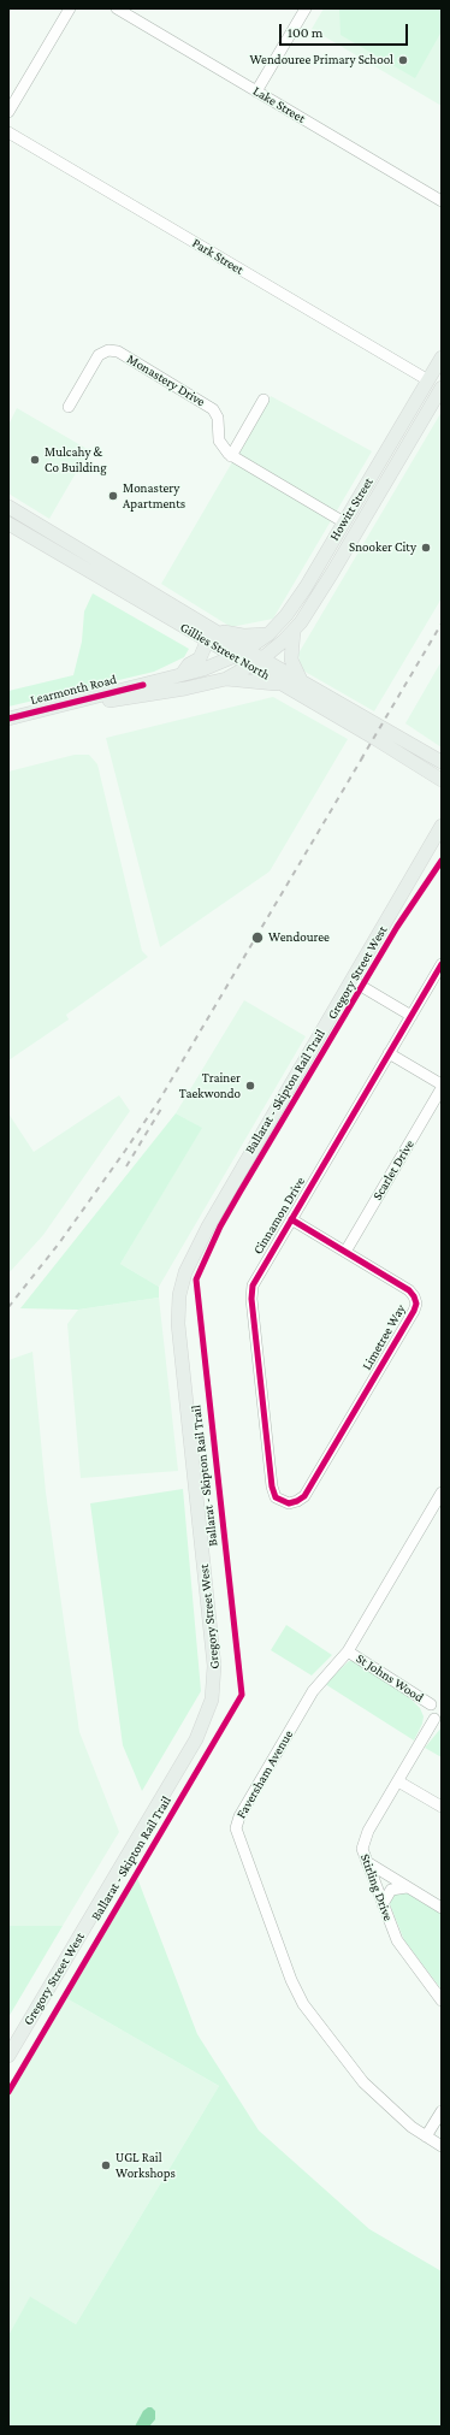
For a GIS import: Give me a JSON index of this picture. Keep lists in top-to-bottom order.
{
  "streets": {
    "main road": [
      "Howitt Street",
      "Gillies Street North",
      "Learmonth Road",
      "Gregory Street West"
    ],
    "street": [
      "Lake Street",
      "Park Street",
      "Monastery Drive",
      "Scarlet Drive",
      "Cinnamon Drive",
      "Limetree Way",
      "St Johns Wood",
      "Faversham Avenue",
      "Stirling Drive"
    ],
    "cycle path": ["Ballarat - Skipton Rail Trail"]
  },
  "crossings": [
    ["Park Street", "Howitt Street"],
    ["Monastery Drive", "Howitt Street"],
    ["Howitt Street", "Gillies Street North"],
    ["Howitt Street", "Learmonth Road"],
    ["Gillies Street North", "Learmonth Road"],
    ["Scarlet Drive", "Limetree Way"],
    ["Cinnamon Drive", "Limetree Way"],
    ["St Johns Wood", "Faversham Avenue"]
  ],
  "places": [
    "Wendouree Primary School",
    "Mulcahy & Co Building",
    "Monastery Apartments",
    "Snooker City",
    "Wendouree",
    "Trainer Taekwondo",
    "UGL Rail Workshops"
  ],
  "scale_bar": "100 m"
}
